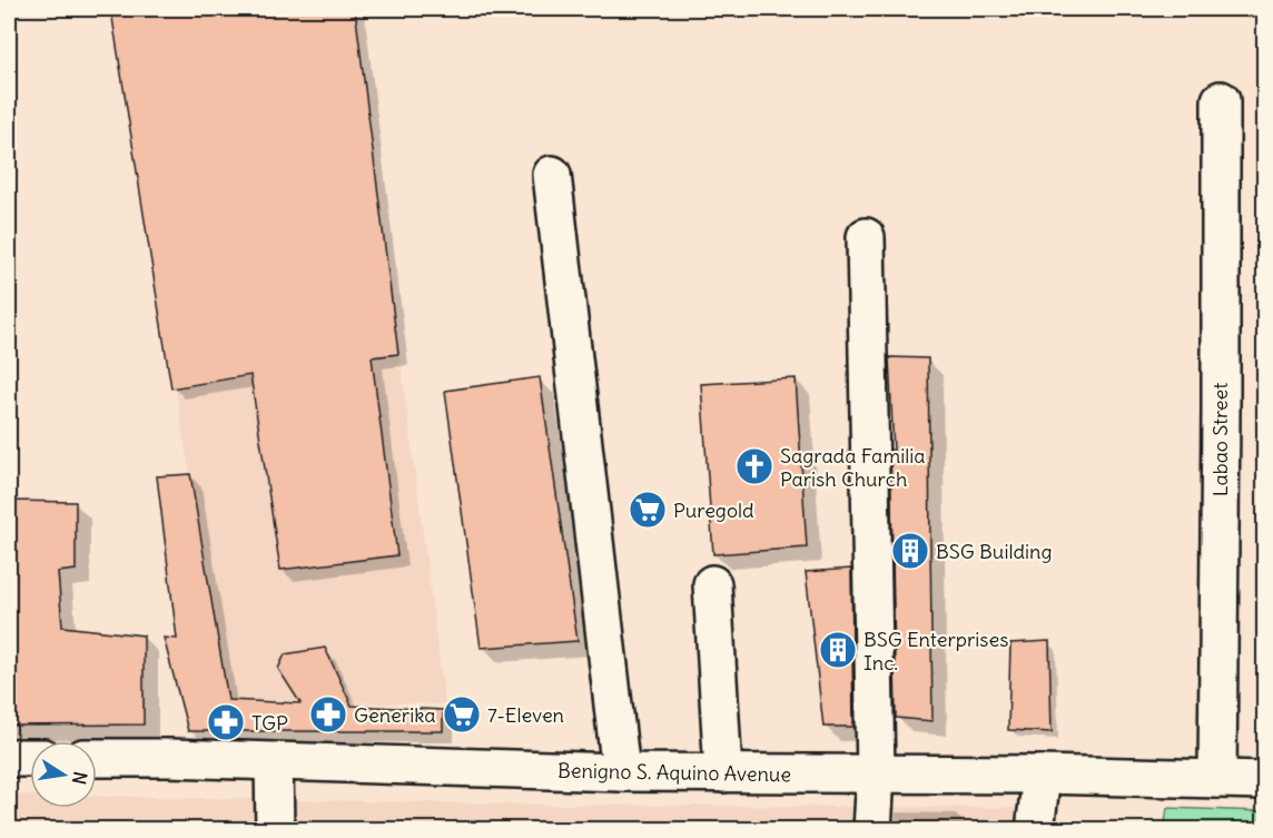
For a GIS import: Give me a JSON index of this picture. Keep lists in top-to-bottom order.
{
  "streets": {
    "main road": ["Labao Street", "Benigno S. Aquino Avenue"]
  },
  "crossings": [
    ["Labao Street", "Benigno S. Aquino Avenue"]
  ],
  "places": {
    "church": ["Sagrada Familia Parish Church"],
    "supermarket": ["Puregold", "7-Eleven"],
    "building": ["BSG Building", "BSG Enterprises Inc."],
    "pharmacy": ["Generika", "TGP"]
  },
  "north": "right"
}
